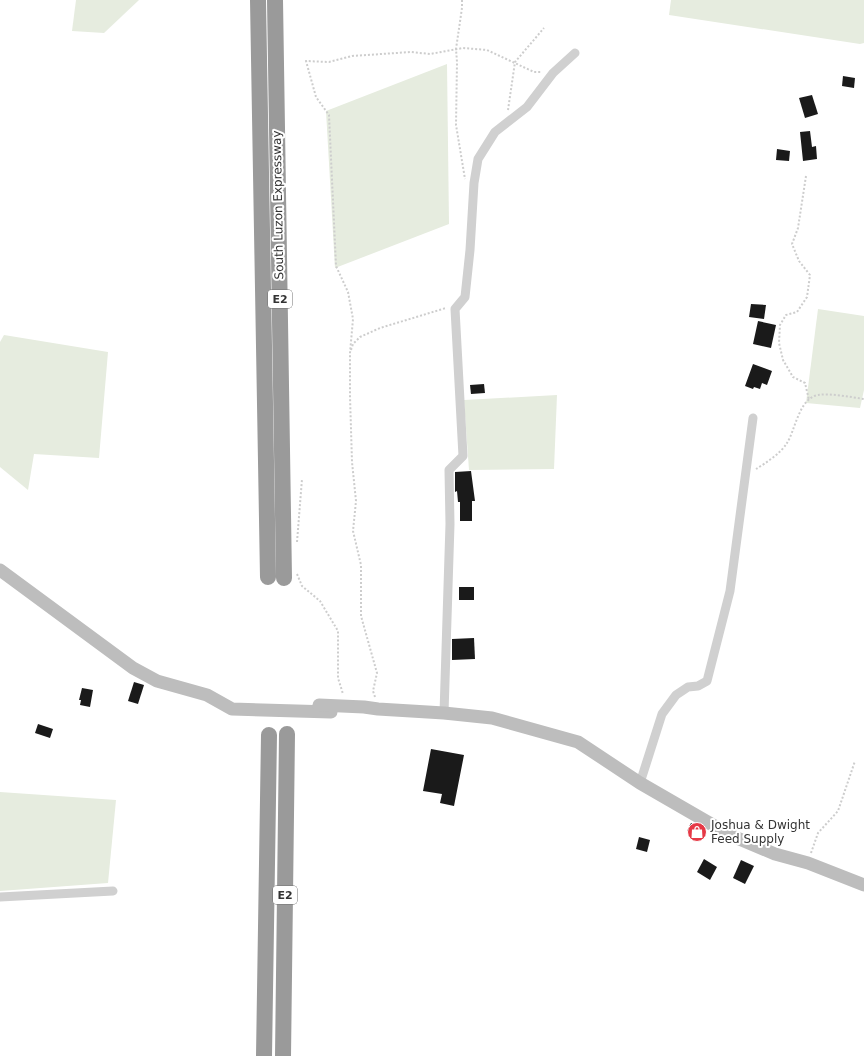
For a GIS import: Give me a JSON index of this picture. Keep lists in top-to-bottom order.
{
  "streets": {
    "highway": ["South Luzon Expressway", "E2"]
  },
  "places": {
    "shop": ["Joshua & Dwight Feed Supply"]
  }
}
